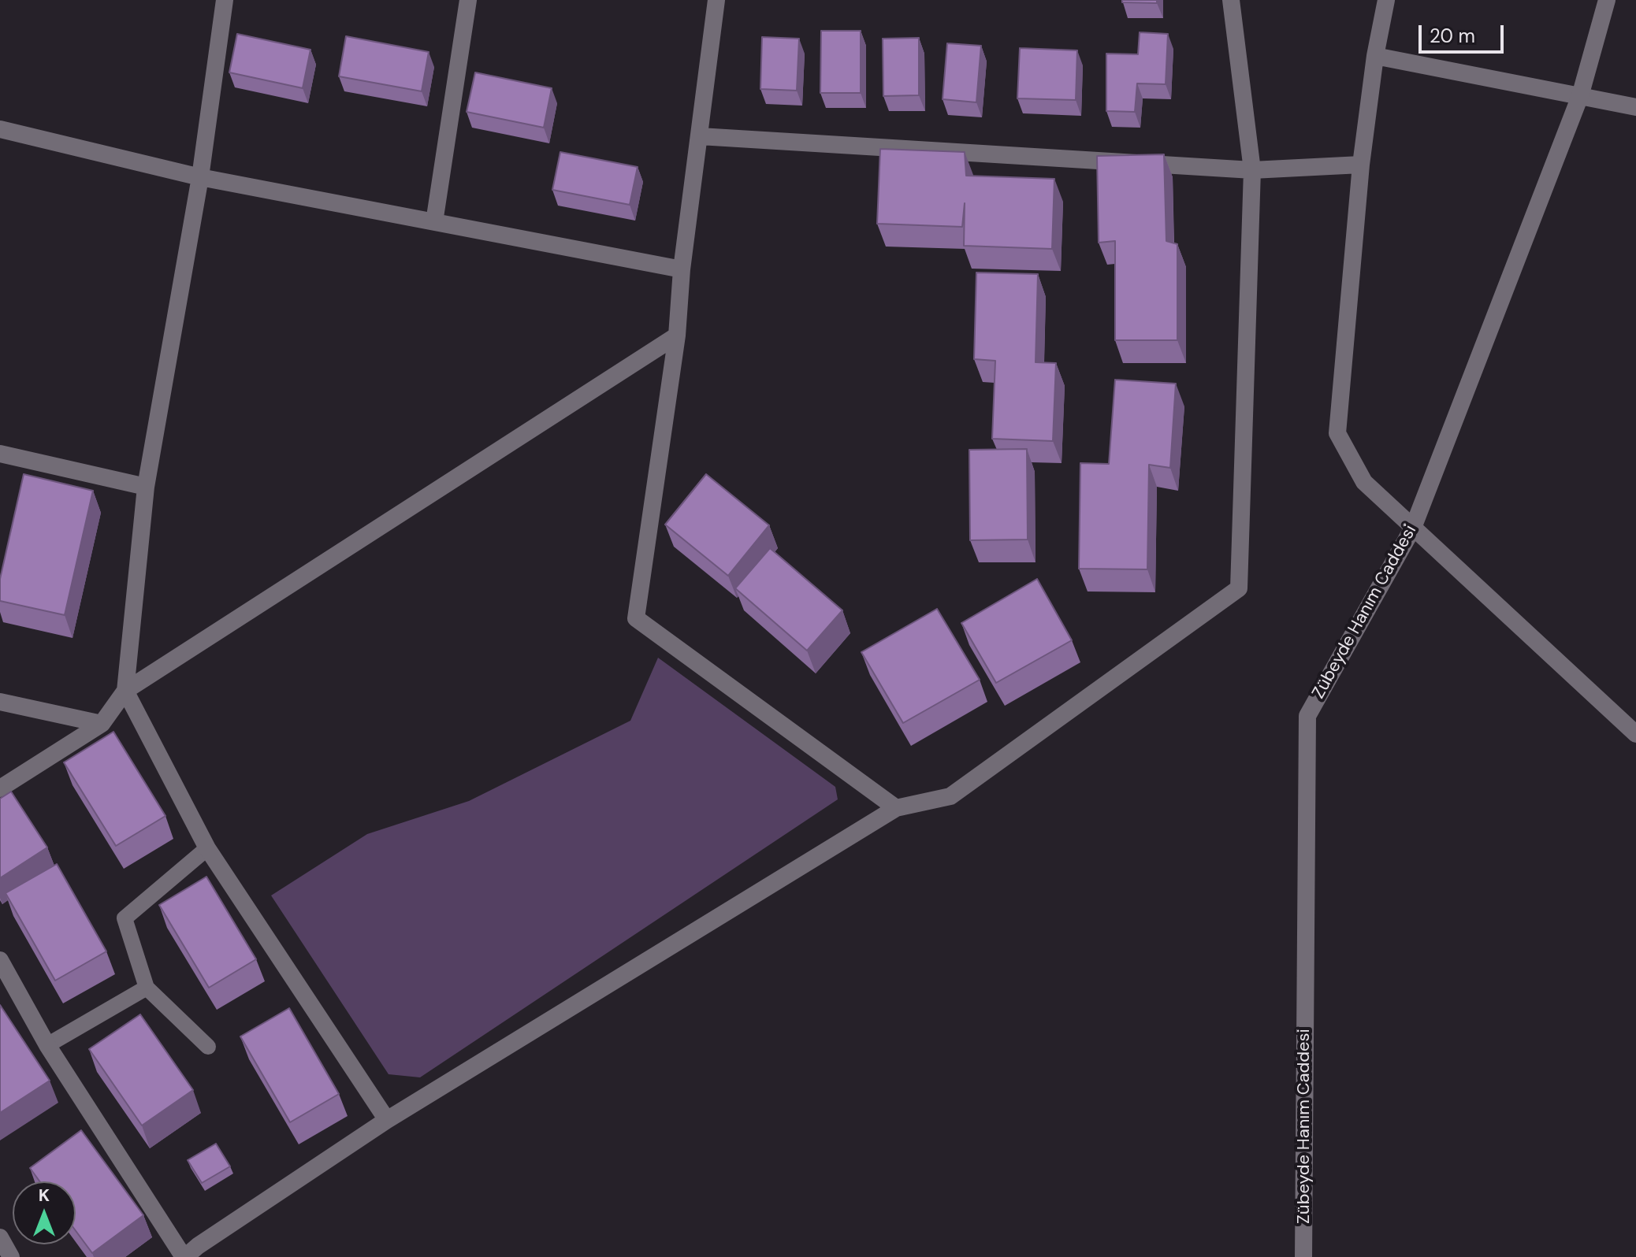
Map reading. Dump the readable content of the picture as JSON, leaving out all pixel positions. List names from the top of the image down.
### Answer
{
  "streets": {
    "street": ["Zübeyde Hanım Caddesi"]
  },
  "scale_bar": "20 m",
  "north": "top"
}
